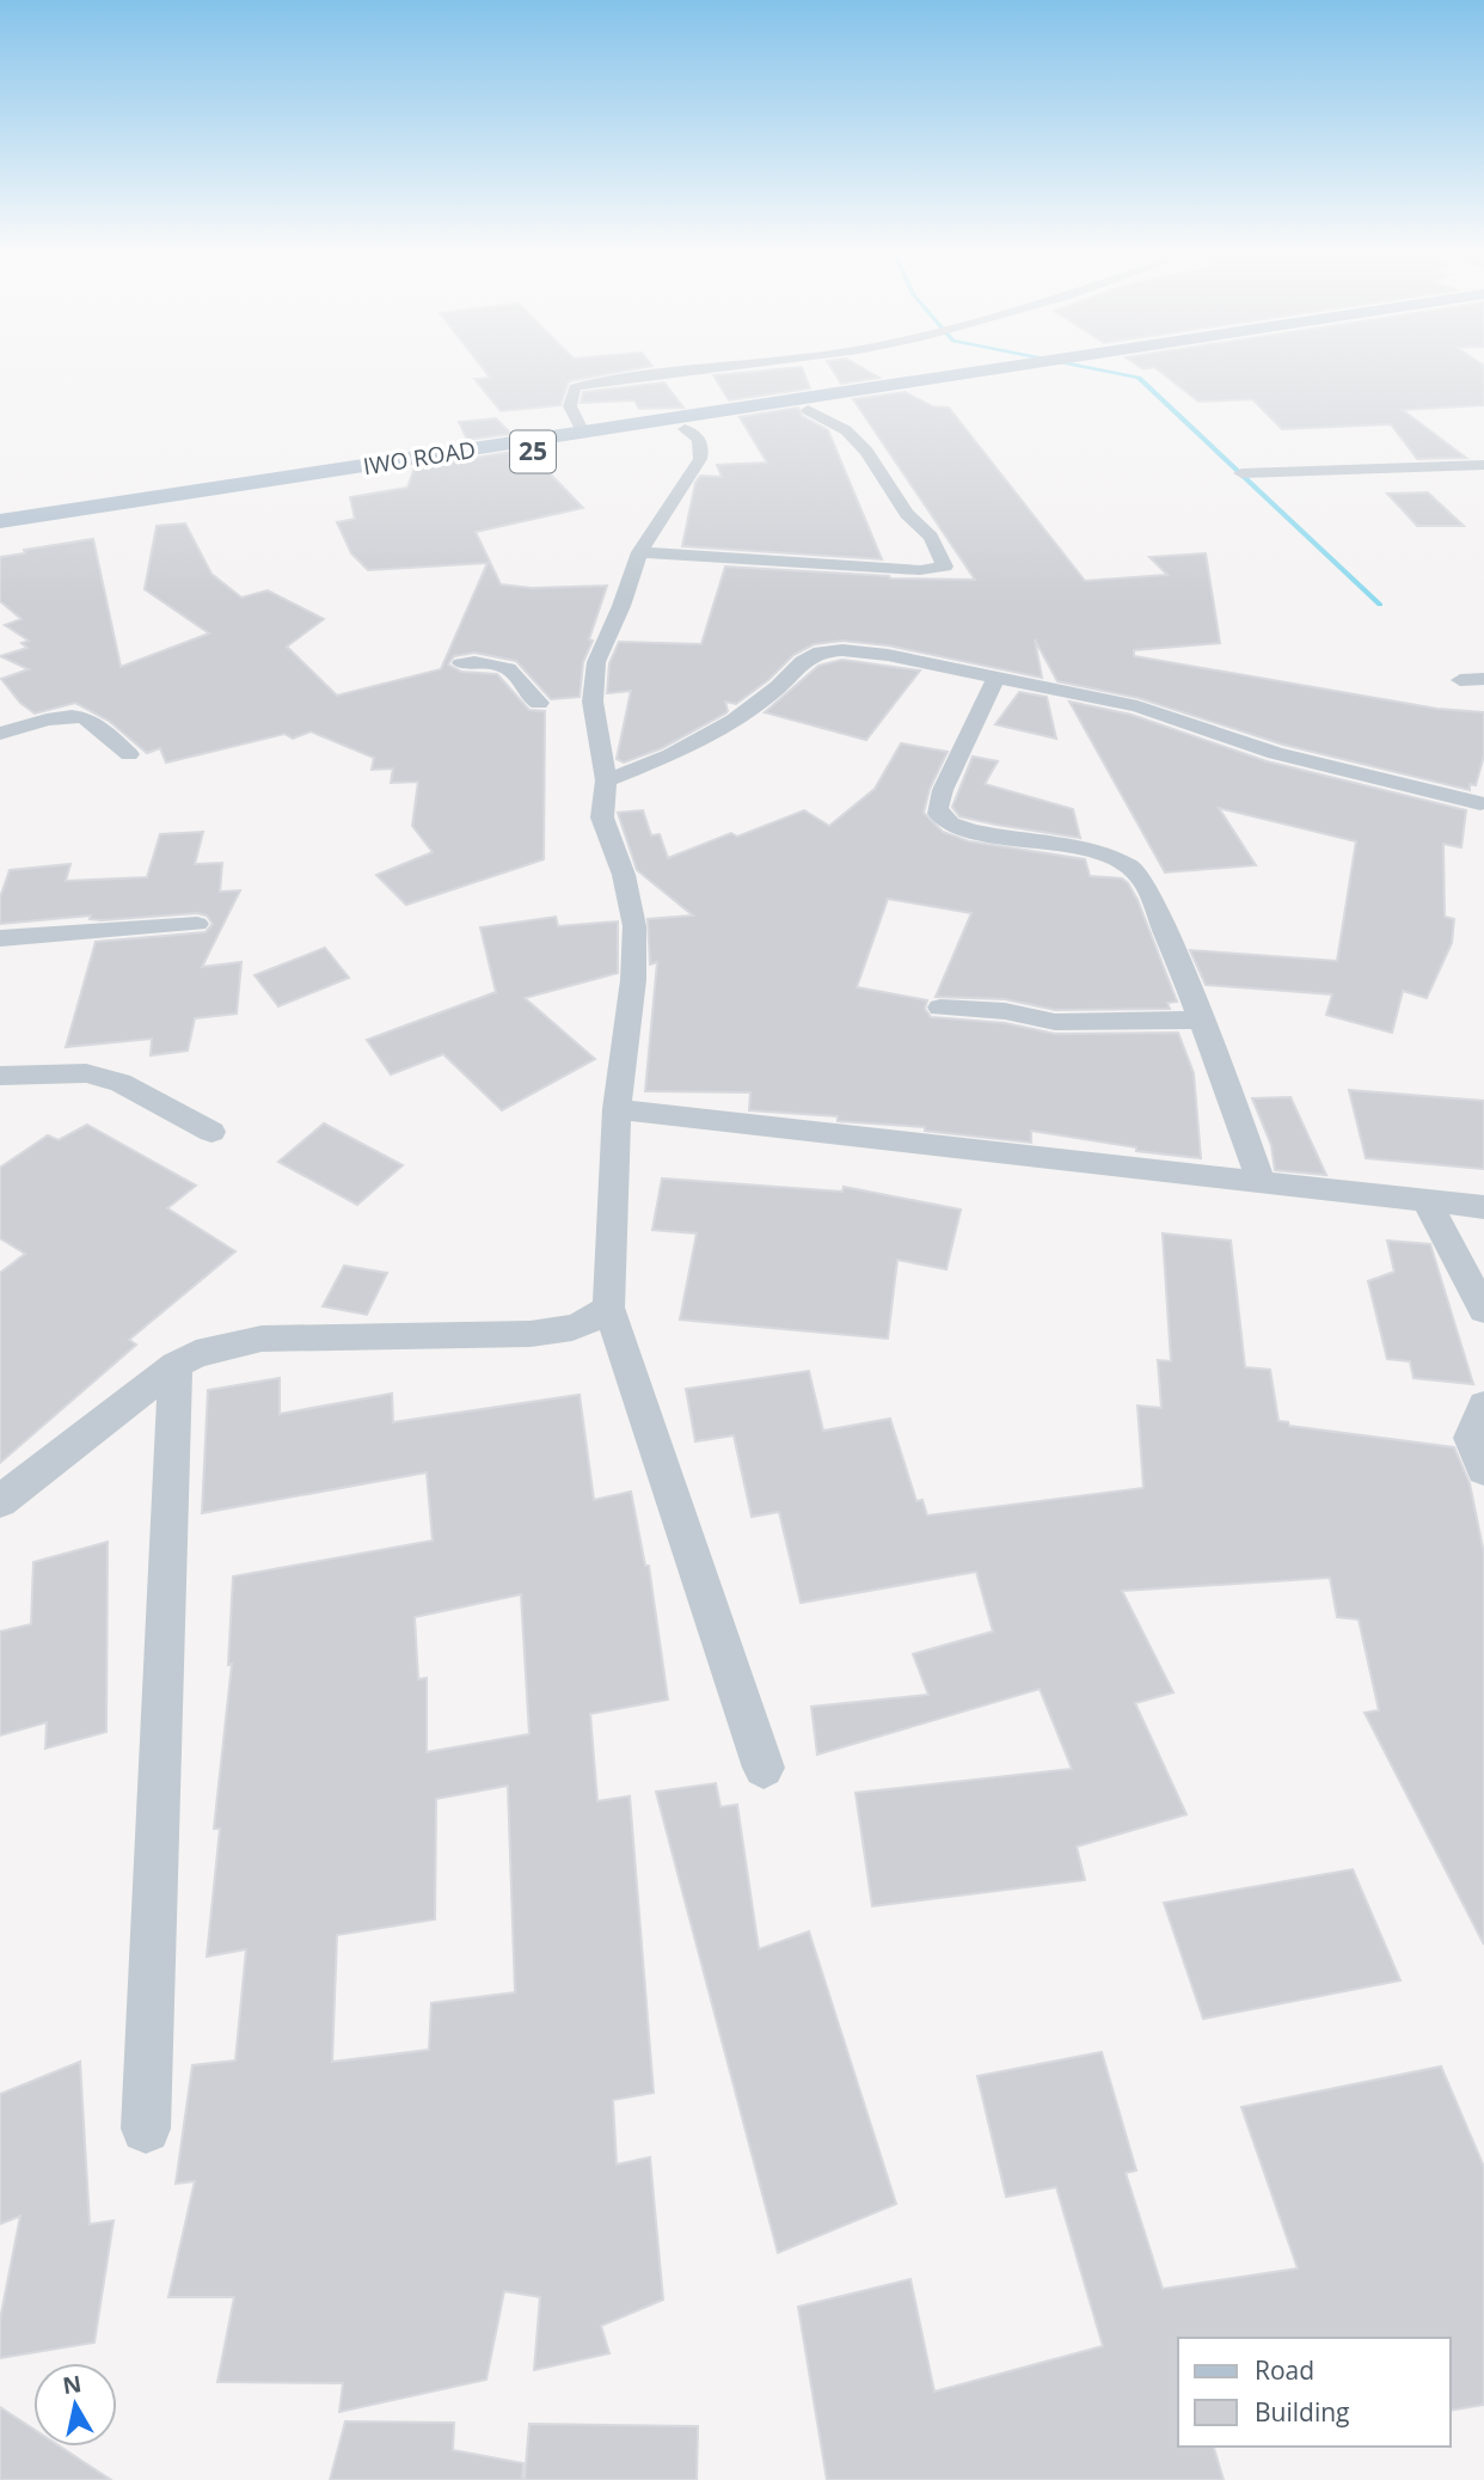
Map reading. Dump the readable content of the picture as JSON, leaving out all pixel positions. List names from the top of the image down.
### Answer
{
  "streets": {
    "main road": ["25", "IWO ROAD"]
  },
  "legend": ["Road", "Building"],
  "north": "top"
}
